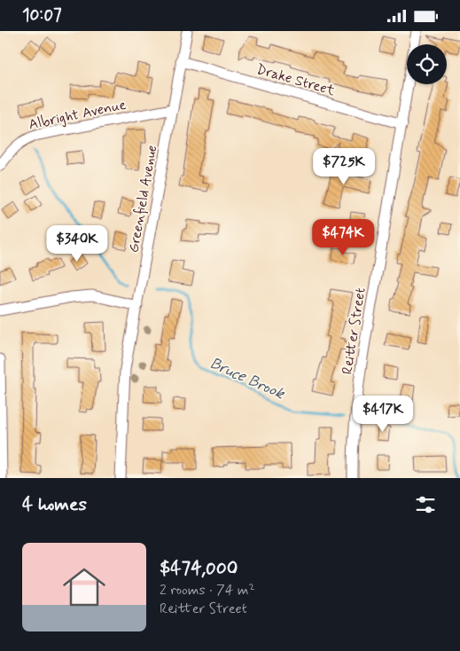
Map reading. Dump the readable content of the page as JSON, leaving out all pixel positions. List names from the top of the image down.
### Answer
{
  "streets": {
    "street": [
      "Drake Street",
      "Albright Avenue",
      "Greenfield Avenue",
      "Reitter Street"
    ]
  },
  "crossings": [
    ["Drake Street", "Greenfield Avenue"],
    ["Drake Street", "Reitter Street"],
    ["Albright Avenue", "Greenfield Avenue"]
  ],
  "water": ["Bruce Brook"],
  "page": {
    "status": "10:07",
    "price": [
      "$725K",
      "$474K",
      "$340K",
      "$417K"
    ],
    "heading": "4 homes",
    "list": [
      {
        "name": "$474,000",
        "note": "2 rooms · 74 m² · Reitter Street"
      }
    ]
  }
}
